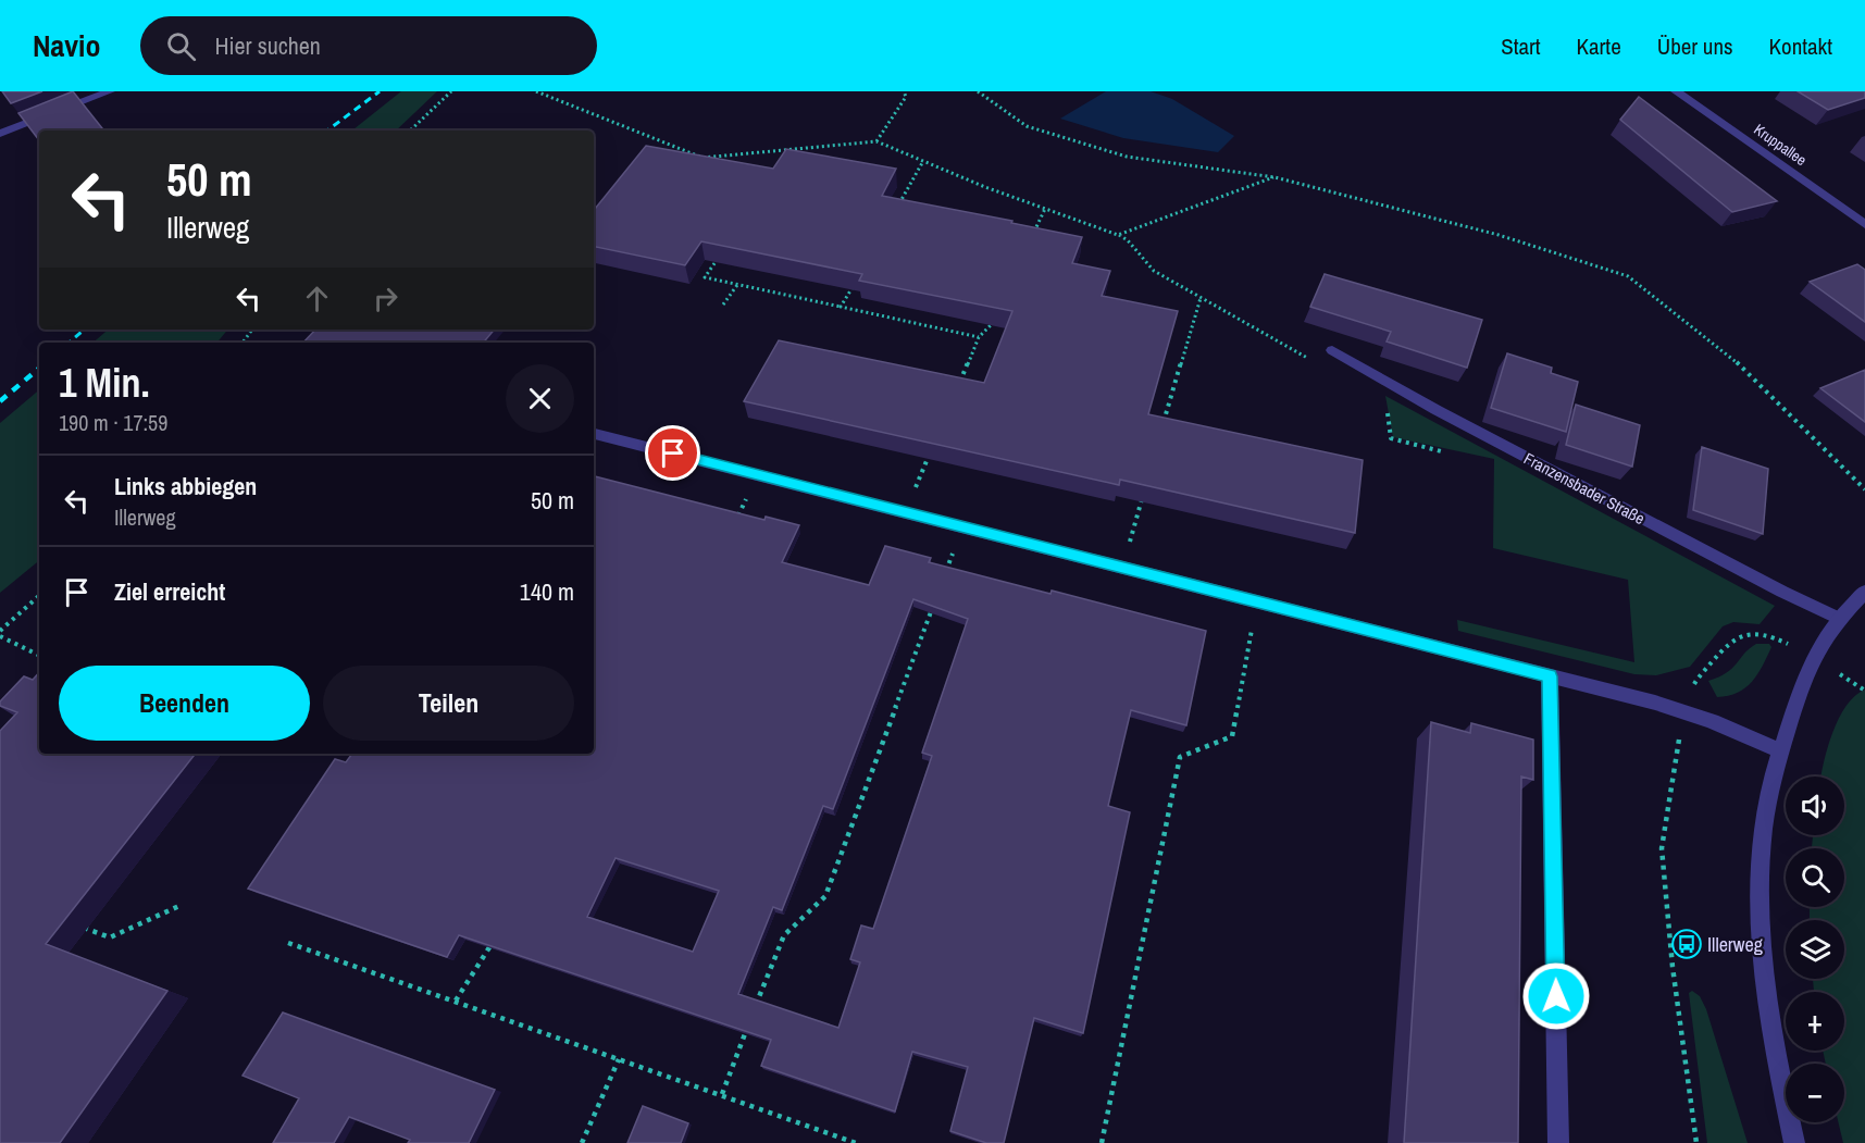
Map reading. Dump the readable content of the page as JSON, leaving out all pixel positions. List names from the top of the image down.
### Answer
{
  "streets": {
    "street": ["Kruppallee", "Franzensbader Straße"]
  },
  "places": {
    "bus stop": ["Illerweg"]
  },
  "page": {
    "header": "Navio",
    "search": "Hier suchen",
    "nav": [
      "Start",
      "Karte",
      "Über uns",
      "Kontakt"
    ],
    "turn": ["50 m", "Illerweg"],
    "heading": ["1 Min.", "190 m · 17:59"],
    "list": [
      {
        "name": "Links abbiegen",
        "note": "Illerweg",
        "value": "50 m"
      },
      {
        "name": "Ziel erreicht",
        "value": "140 m"
      }
    ],
    "buttons": ["Beenden", "Teilen"],
    "map_buttons": ["+", "−"]
  }
}
